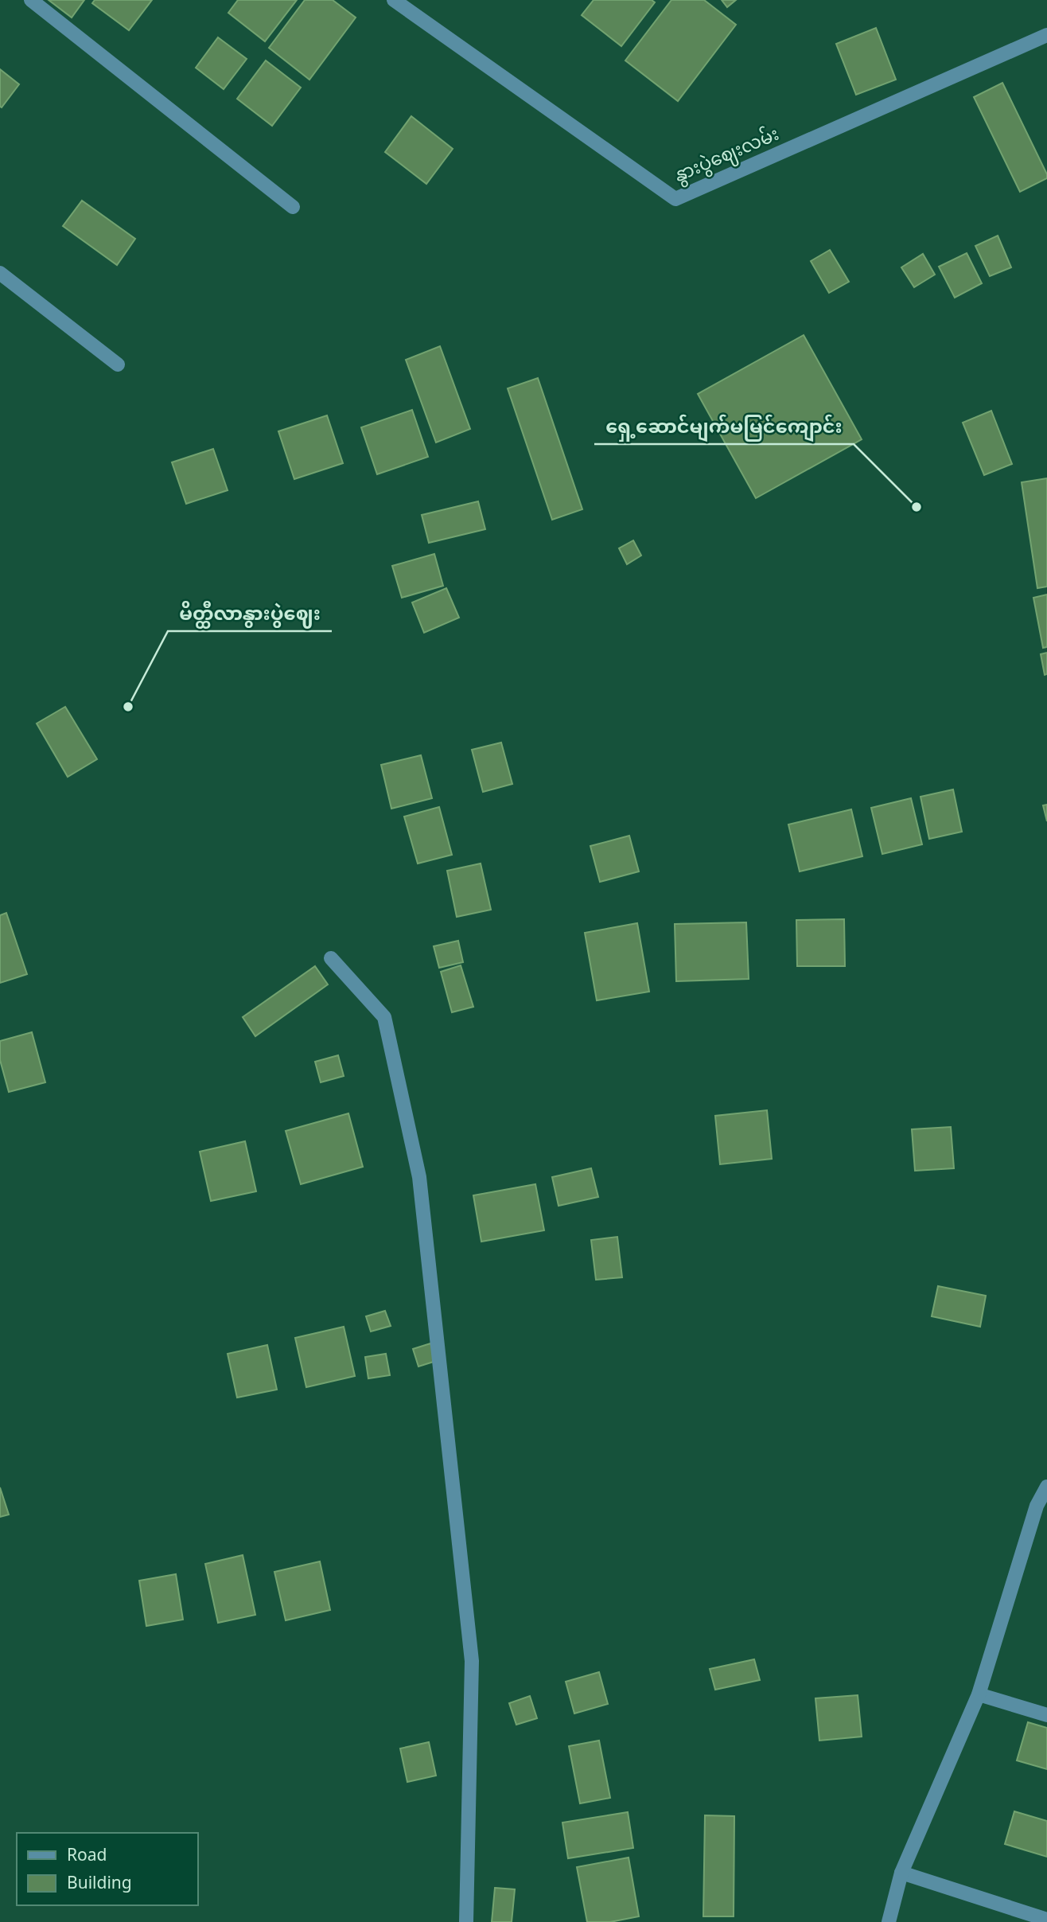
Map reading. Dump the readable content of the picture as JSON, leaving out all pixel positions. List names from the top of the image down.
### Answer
{
  "streets": {
    "street": ["နွားပွဲဈေးလမ်း"]
  },
  "places": ["ရှေ့ဆောင်မျက်မမြင်ကျောင်း", "မိတ္ထီလာနွားပွဲဈေး"],
  "legend": ["Road", "Building"]
}
